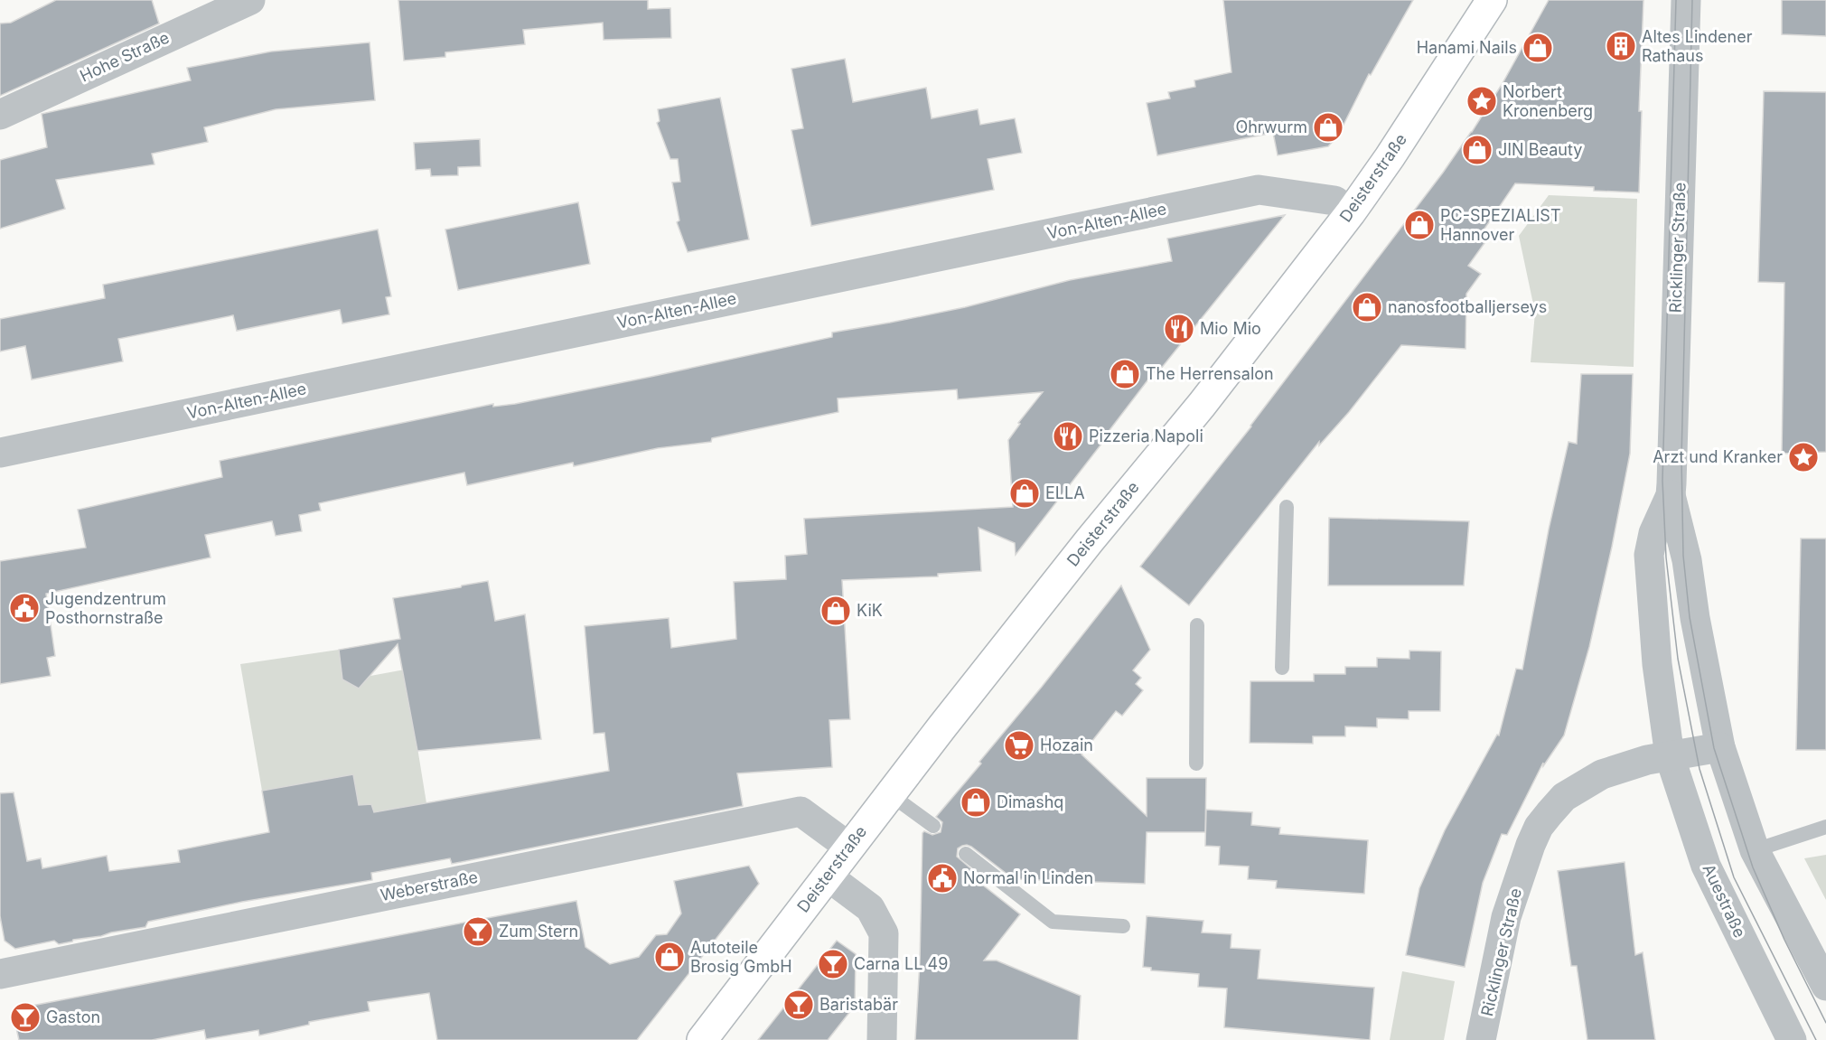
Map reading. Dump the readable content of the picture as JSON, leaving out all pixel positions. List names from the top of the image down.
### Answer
{
  "streets": {
    "street": [
      "Hohe Straße",
      "Deisterstraße",
      "Von-Alten-Allee",
      "Ricklinger Straße",
      "Weberstraße",
      "Auestraße"
    ]
  },
  "crossings": [
    ["Deisterstraße", "Von-Alten-Allee"],
    ["Deisterstraße", "Weberstraße"],
    ["Ricklinger Straße", "Auestraße"]
  ],
  "places": {
    "building": ["Altes Lindener Rathaus"],
    "shop": [
      "Hanami Nails",
      "Ohrwurm",
      "JIN Beauty",
      "PC-SPEZIALIST Hannover",
      "nanosfootballjerseys",
      "The Herrensalon",
      "ELLA",
      "KiK",
      "Dimashq",
      "Autoteile Brosig GmbH"
    ],
    "place": ["Norbert Kronenberg", "Arzt und Kranker"],
    "restaurant": ["Mio Mio", "Pizzeria Napoli"],
    "public building": ["Jugendzentrum Posthornstraße", "Normal in Linden"],
    "supermarket": ["Hozain"],
    "bar": [
      "Zum Stern",
      "Carna LL 49",
      "Baristabär",
      "Gaston"
    ]
  }
}
